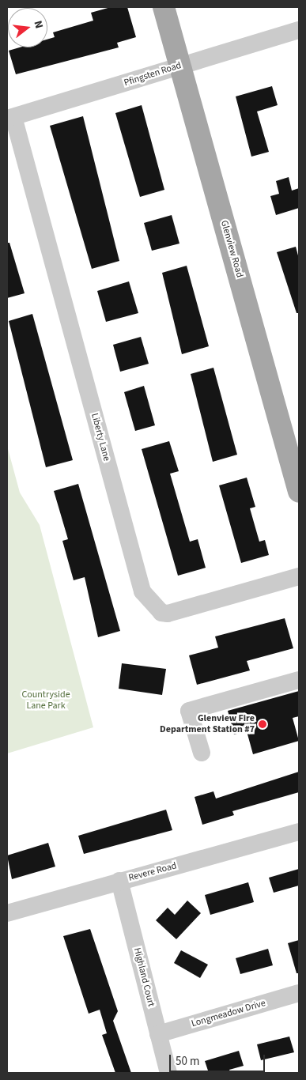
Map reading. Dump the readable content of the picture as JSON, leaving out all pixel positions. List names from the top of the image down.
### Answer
{
  "streets": {
    "main road": ["Glenview Road"],
    "street": [
      "Pfingsten Road",
      "Liberty Lane",
      "Revere Road",
      "Highland Court",
      "Longmeadow Drive"
    ]
  },
  "crossings": [
    ["Pfingsten Road", "Glenview Road"],
    ["Pfingsten Road", "Liberty Lane"],
    ["Revere Road", "Highland Court"],
    ["Highland Court", "Longmeadow Drive"]
  ],
  "parks": ["Countryside Lane Park"],
  "places": ["Glenview Fire Department Station #7"],
  "scale_bar": "50 m",
  "north": "right"
}
